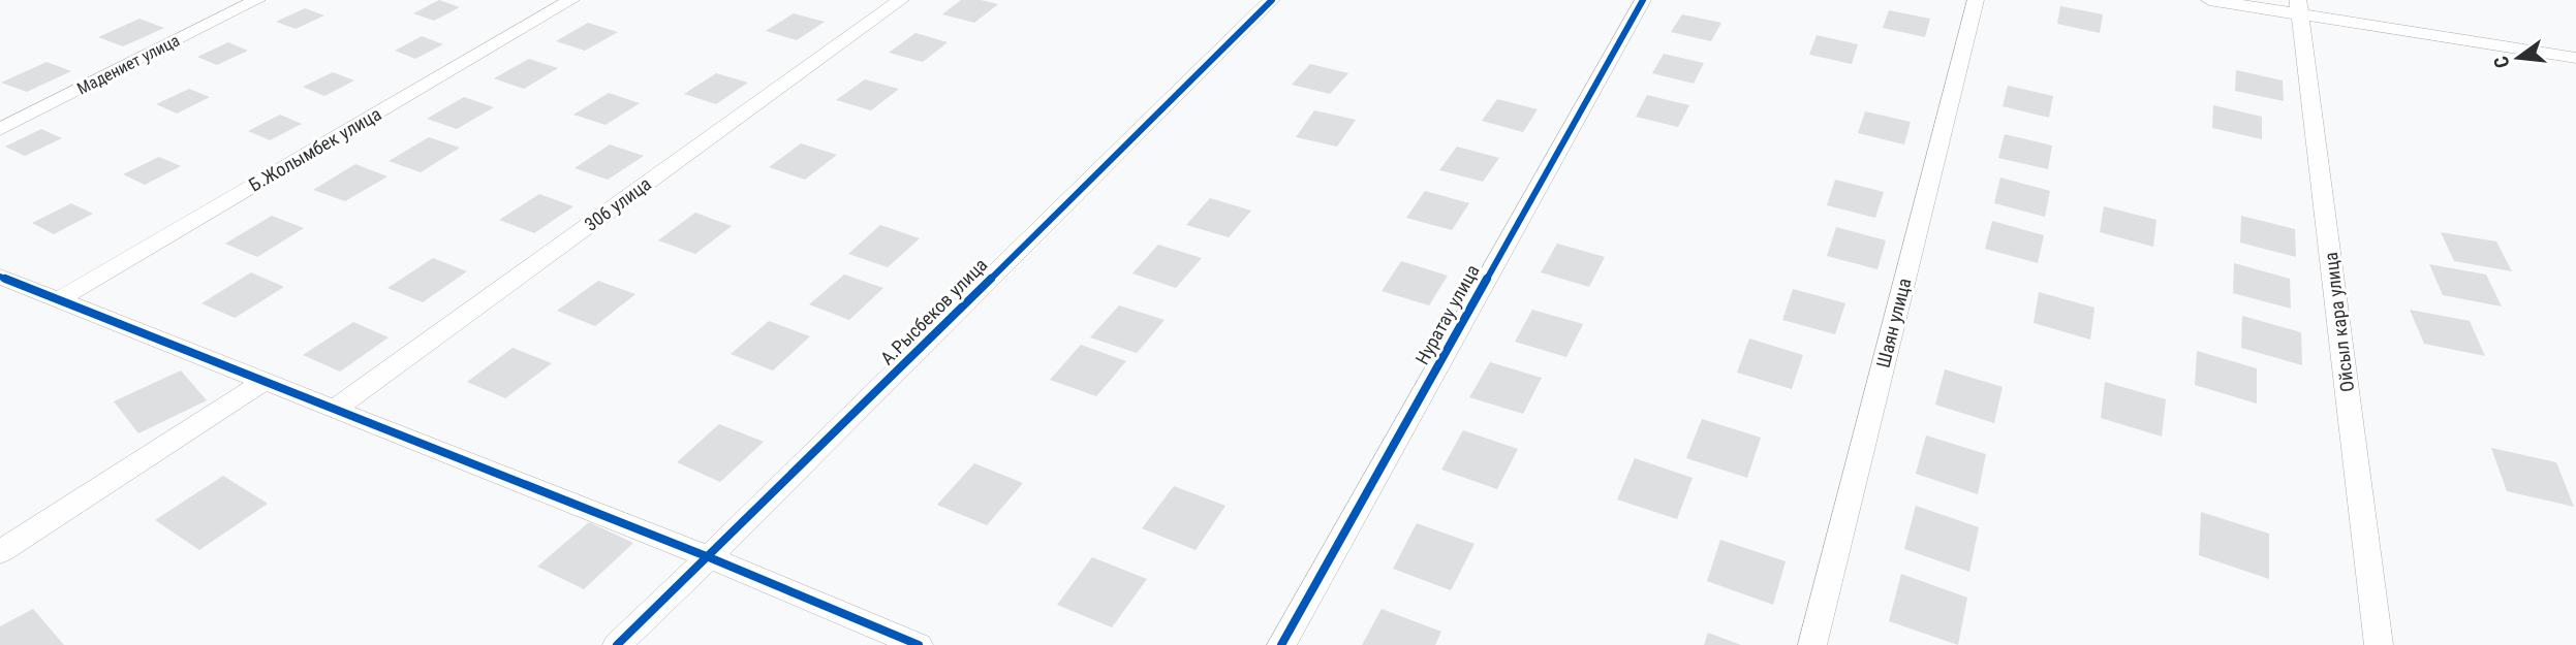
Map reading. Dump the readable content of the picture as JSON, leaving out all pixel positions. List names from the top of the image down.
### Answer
{
  "streets": {
    "street": [
      "Мадениет улица",
      "Б.Жолымбек улица",
      "306 улица",
      "А.Рысбеков улица",
      "Нуратау улица",
      "Ойсыл кара улица",
      "Шаян улица"
    ]
  },
  "north": "left"
}
